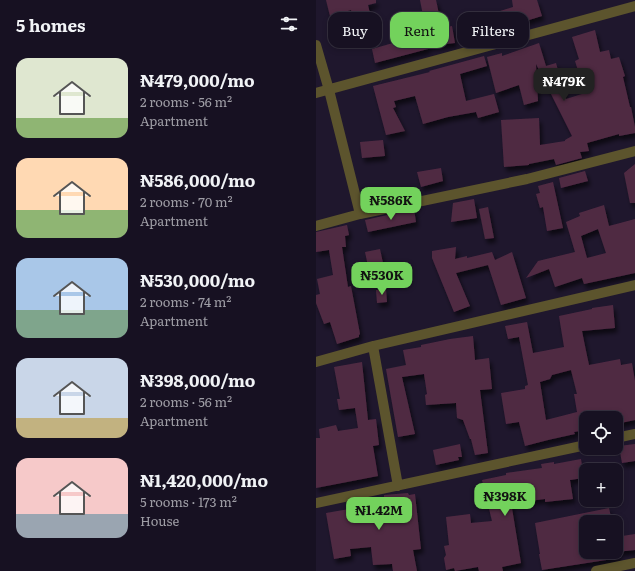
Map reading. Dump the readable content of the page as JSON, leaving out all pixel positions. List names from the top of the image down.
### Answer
{
  "page": {
    "heading": "5 homes",
    "chip": ["Buy", "Rent", "Filters"],
    "list": [
      {
        "name": "₦479,000/mo",
        "note": "2 rooms · 56 m² · Apartment"
      },
      {
        "name": "₦586,000/mo",
        "note": "2 rooms · 70 m² · Apartment"
      },
      {
        "name": "₦530,000/mo",
        "note": "2 rooms · 74 m² · Apartment"
      },
      {
        "name": "₦398,000/mo",
        "note": "2 rooms · 56 m² · Apartment"
      },
      {
        "name": "₦1,420,000/mo",
        "note": "5 rooms · 173 m² · House"
      }
    ],
    "price": [
      "₦479K",
      "₦586K",
      "₦530K",
      "₦398K",
      "₦1.42M"
    ],
    "map_buttons": ["+", "−"]
  }
}
